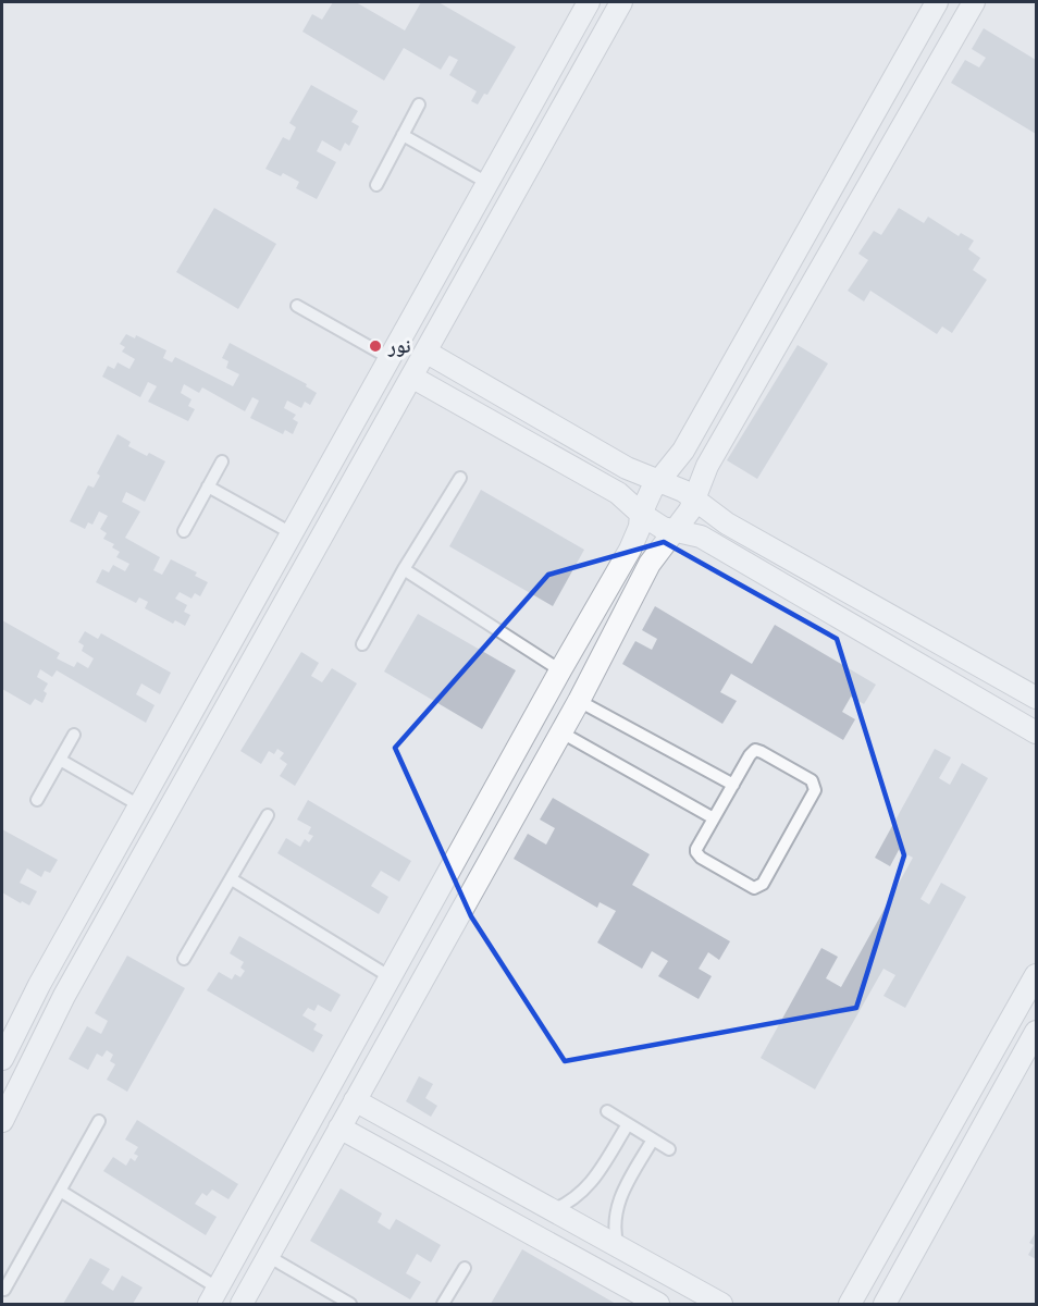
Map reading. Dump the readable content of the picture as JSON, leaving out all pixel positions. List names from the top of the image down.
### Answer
{
  "places": ["نور"]
}
